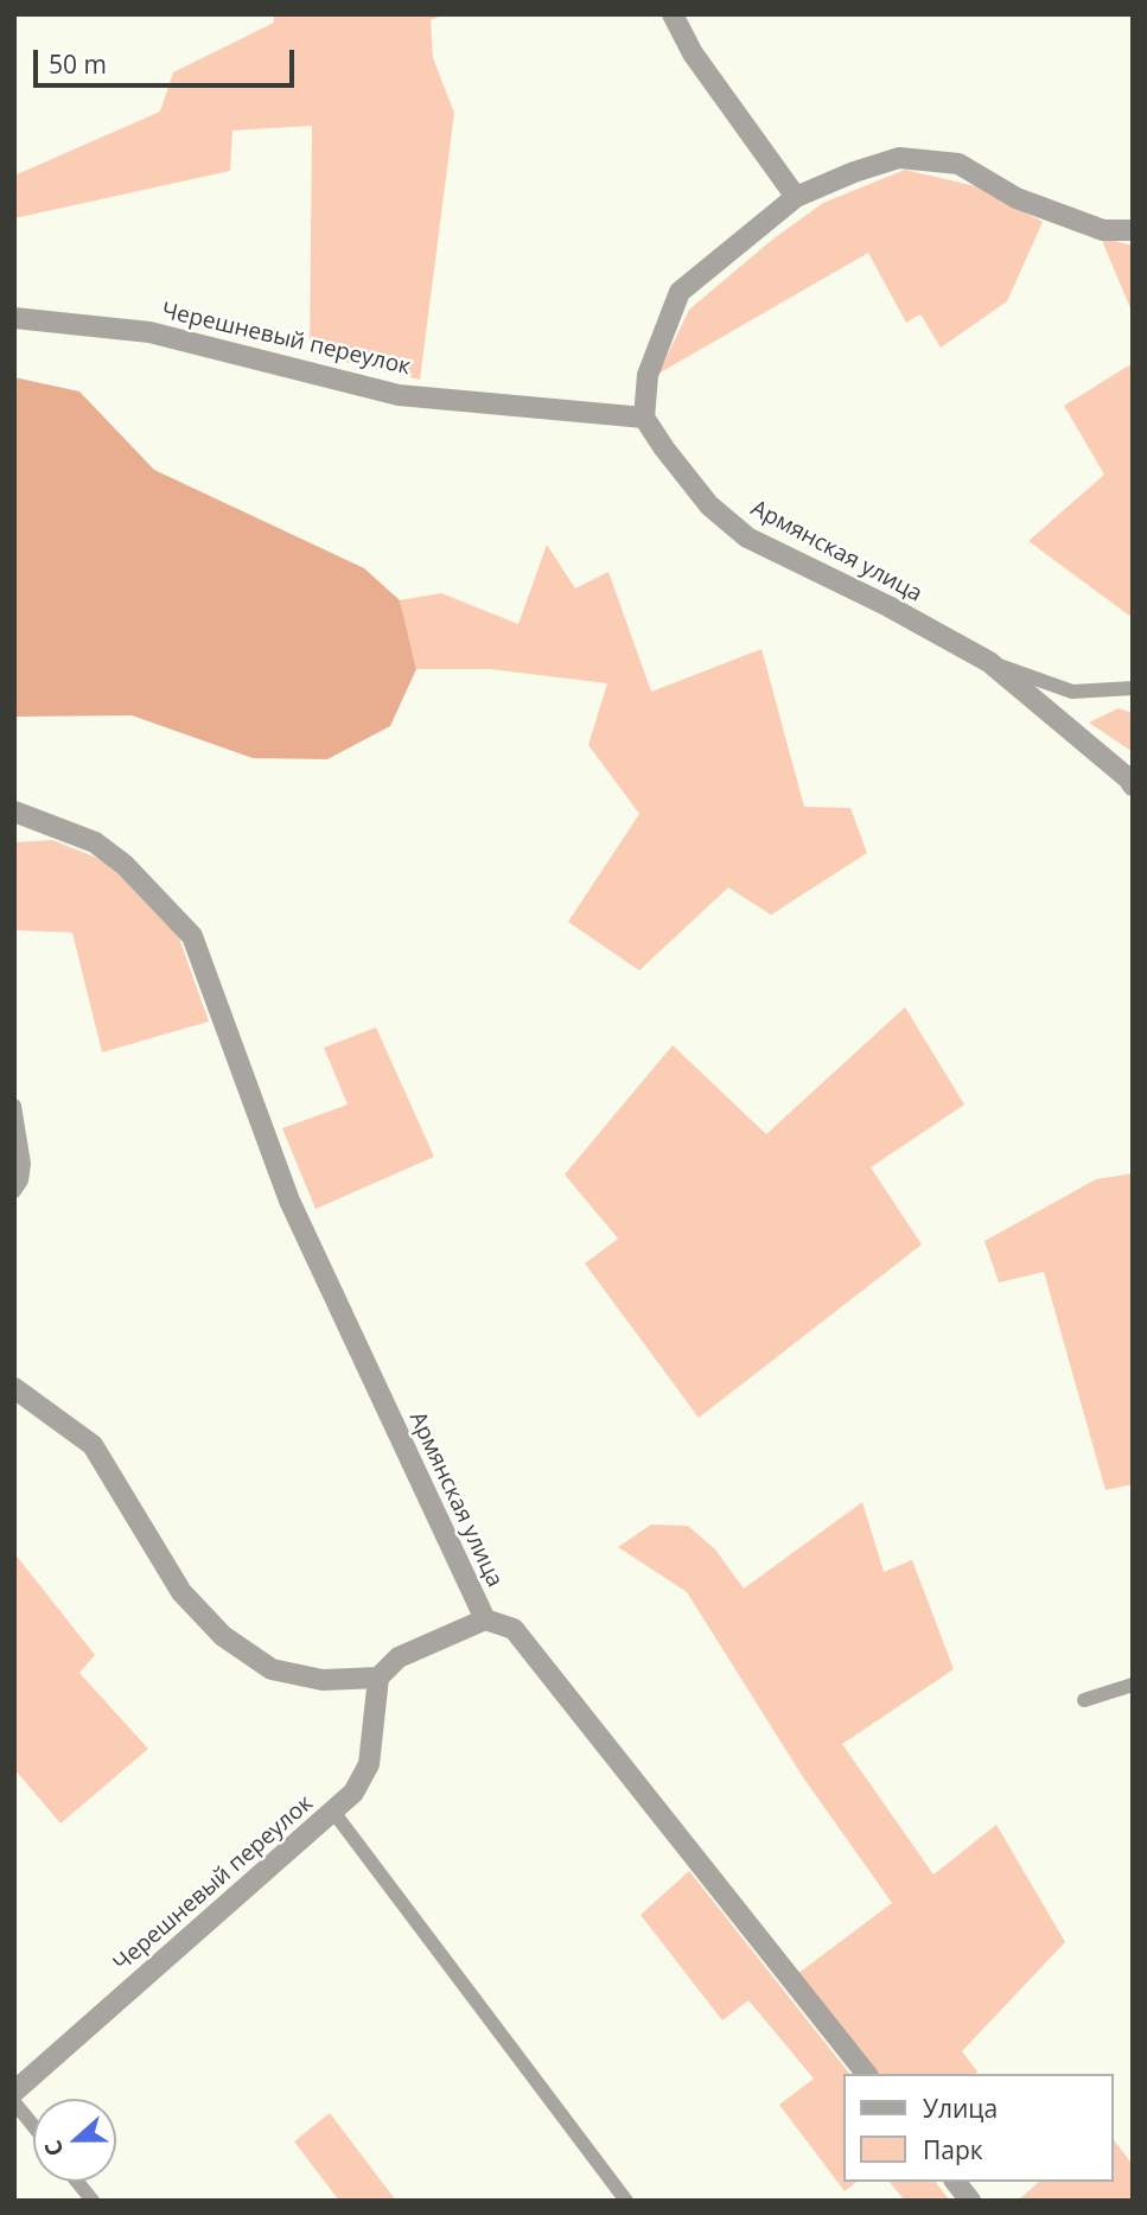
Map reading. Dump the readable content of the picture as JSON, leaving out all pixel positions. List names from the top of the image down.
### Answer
{
  "streets": {
    "street": ["Черешневый переулок", "Армянская улица"]
  },
  "crossings": [
    ["Черешневый переулок", "Армянская улица"]
  ],
  "legend": ["Улица", "Парк"],
  "scale_bar": "50 m",
  "north": "left"
}
